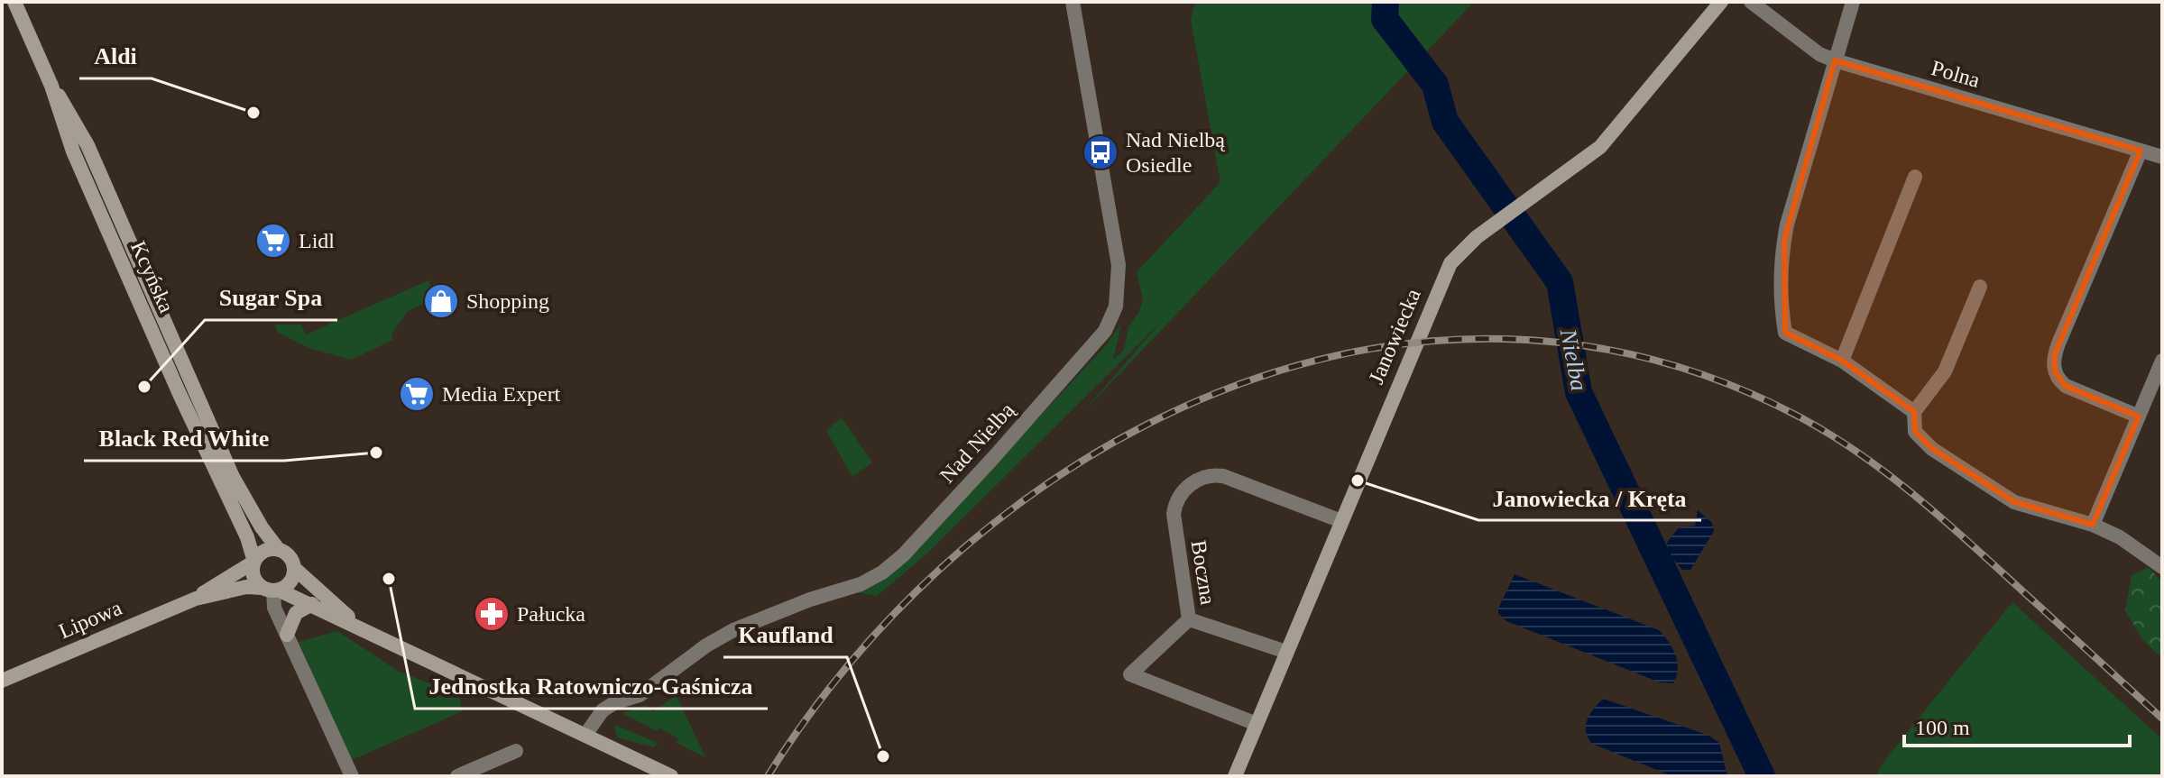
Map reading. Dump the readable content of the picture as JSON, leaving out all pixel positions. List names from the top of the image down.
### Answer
{
  "streets": {
    "street": [
      "Polna",
      "Kcyńska",
      "Janowiecka",
      "Nad Nielbą",
      "Boczna",
      "Lipowa"
    ]
  },
  "crossings": [
    ["Kcyńska", "Lipowa"],
    ["Janowiecka", "Boczna"]
  ],
  "water": ["Nielba"],
  "places": {
    "other": [
      "Aldi",
      "Sugar Spa",
      "Black Red White",
      "Janowiecka / Kręta",
      "Jednostka Ratowniczo-Gaśnicza",
      "Kaufland"
    ],
    "bus stop": ["Nad Nielbą Osiedle"],
    "supermarket": ["Lidl", "Media Expert"],
    "shop": ["Shopping"],
    "pharmacy": ["Pałucka"]
  },
  "scale_bar": "100 m"
}
